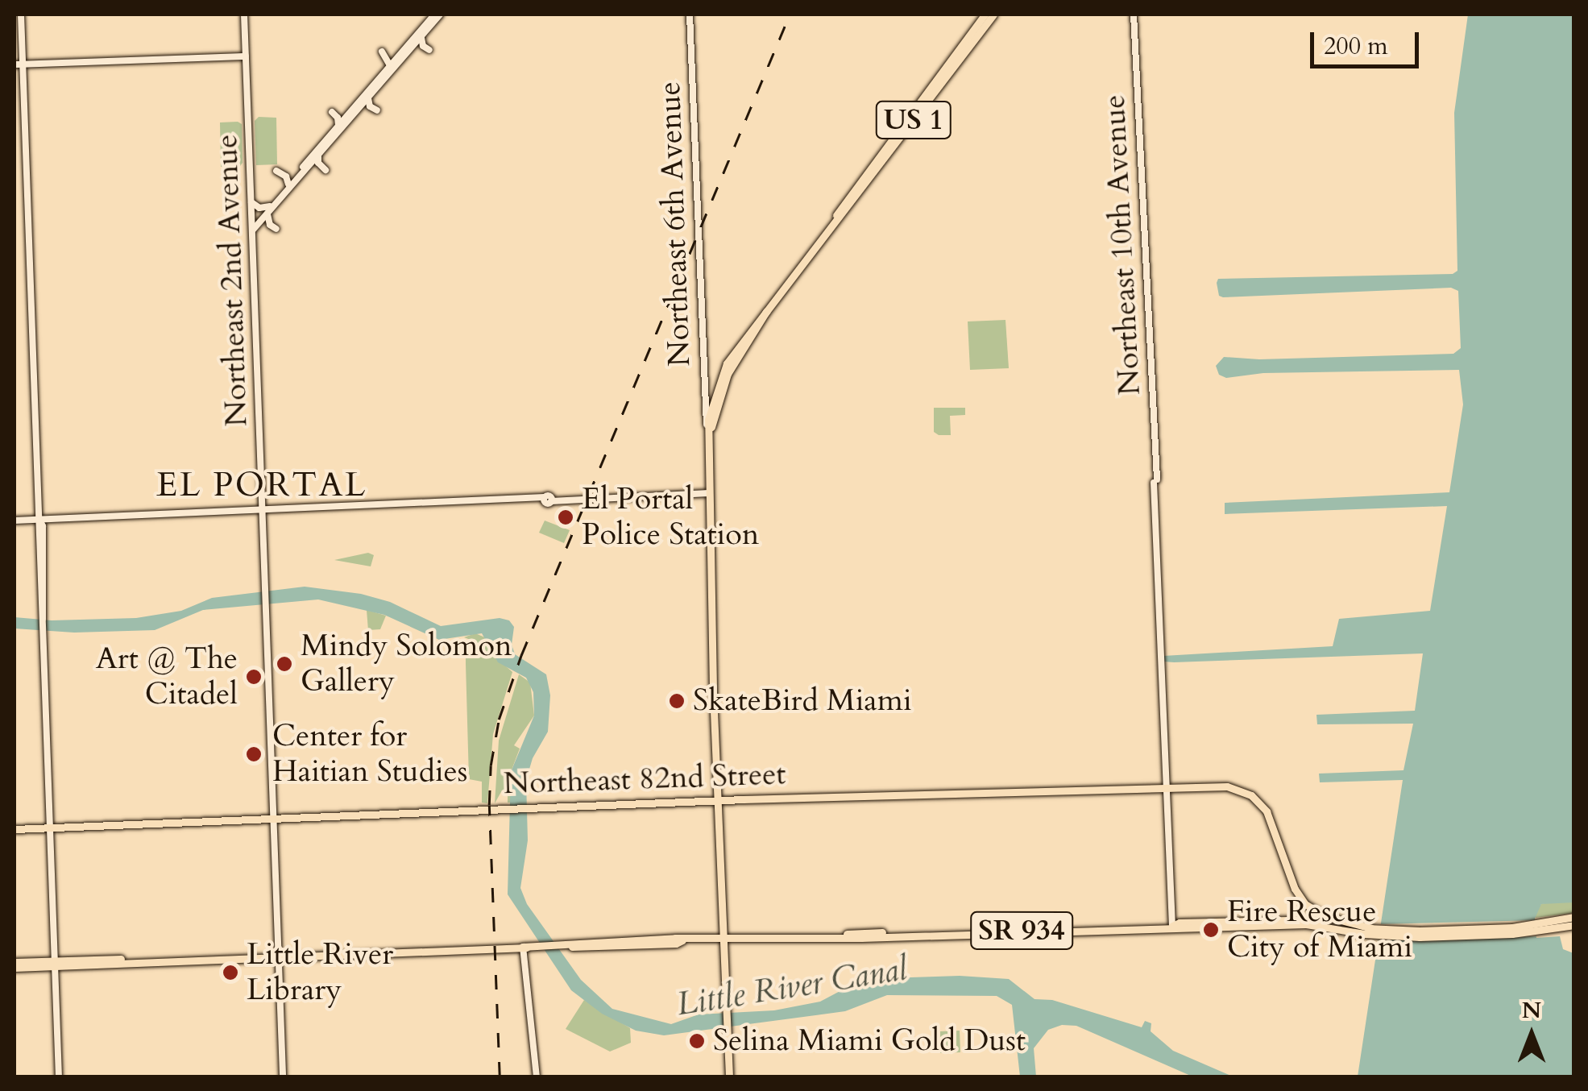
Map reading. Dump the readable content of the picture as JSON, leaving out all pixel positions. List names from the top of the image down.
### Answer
{
  "streets": {
    "main road": [
      "US 1",
      "Northeast 6th Avenue",
      "Northeast 10th Avenue",
      "Northeast 2nd Avenue",
      "Northeast 82nd Street",
      "SR 934"
    ]
  },
  "crossings": [
    ["US 1", "Northeast 6th Avenue"],
    ["US 1", "Northeast 82nd Street"],
    ["US 1", "SR 934"],
    ["Northeast 10th Avenue", "Northeast 82nd Street"],
    ["Northeast 10th Avenue", "SR 934"],
    ["Northeast 2nd Avenue", "Northeast 82nd Street"],
    ["Northeast 2nd Avenue", "SR 934"],
    ["Northeast 82nd Street", "SR 934"]
  ],
  "districts": ["EL PORTAL"],
  "water": ["Little River Canal"],
  "places": [
    "El Portal Police Station",
    "Mindy Solomon Gallery",
    "Art @ The Citadel",
    "SkateBird Miami",
    "Center for Haitian Studies",
    "Fire Rescue City of Miami",
    "Little River Library",
    "Selina Miami Gold Dust"
  ],
  "scale_bar": "200 m",
  "north": "top"
}
